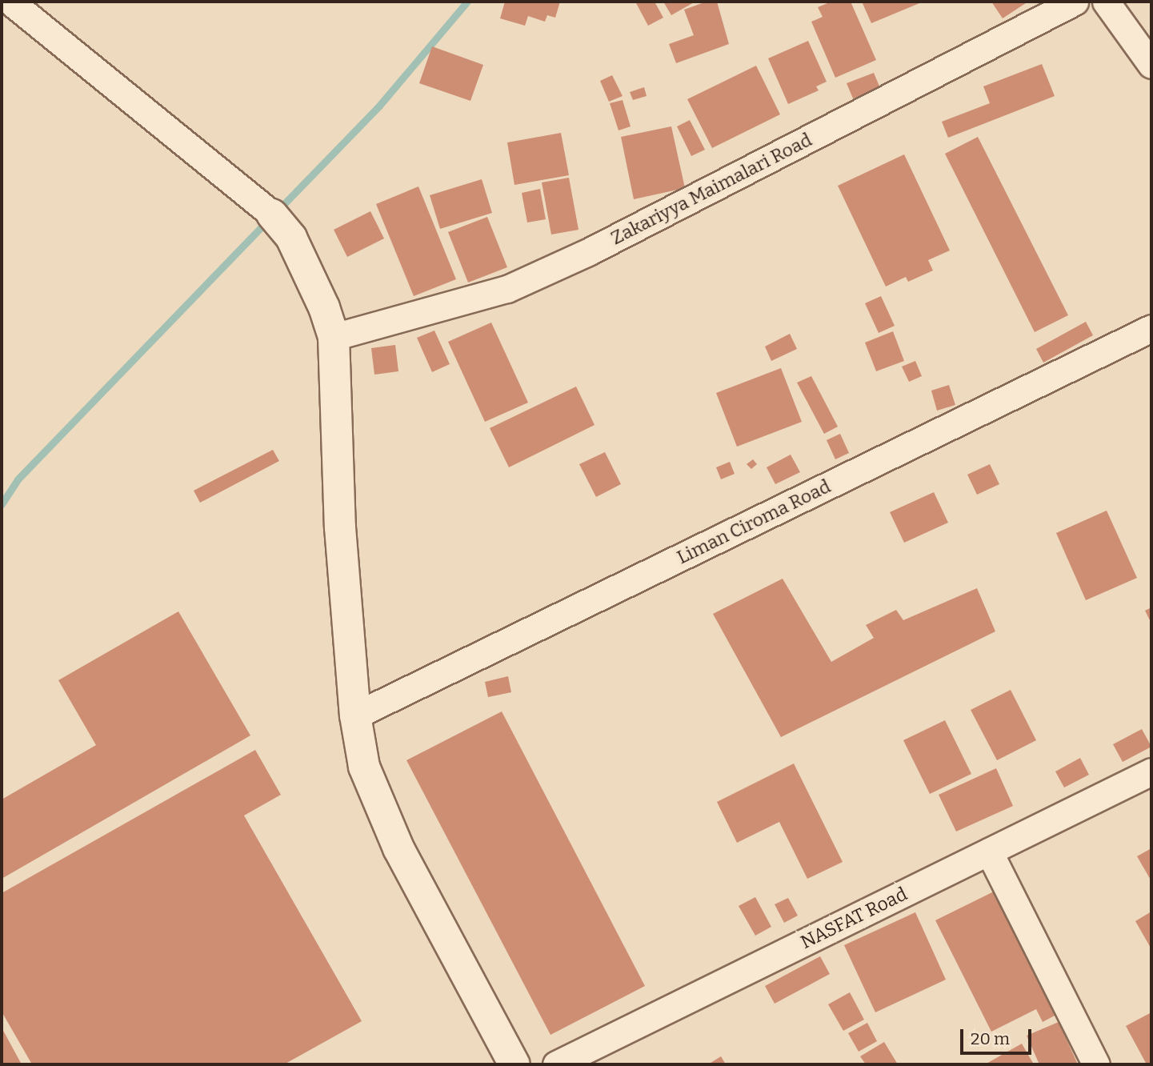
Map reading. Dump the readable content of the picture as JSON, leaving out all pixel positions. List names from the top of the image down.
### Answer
{
  "streets": {
    "street": ["Zakariyya Maimalari Road", "Liman Ciroma Road", "NASFAT Road"]
  },
  "scale_bar": "20 m"
}
